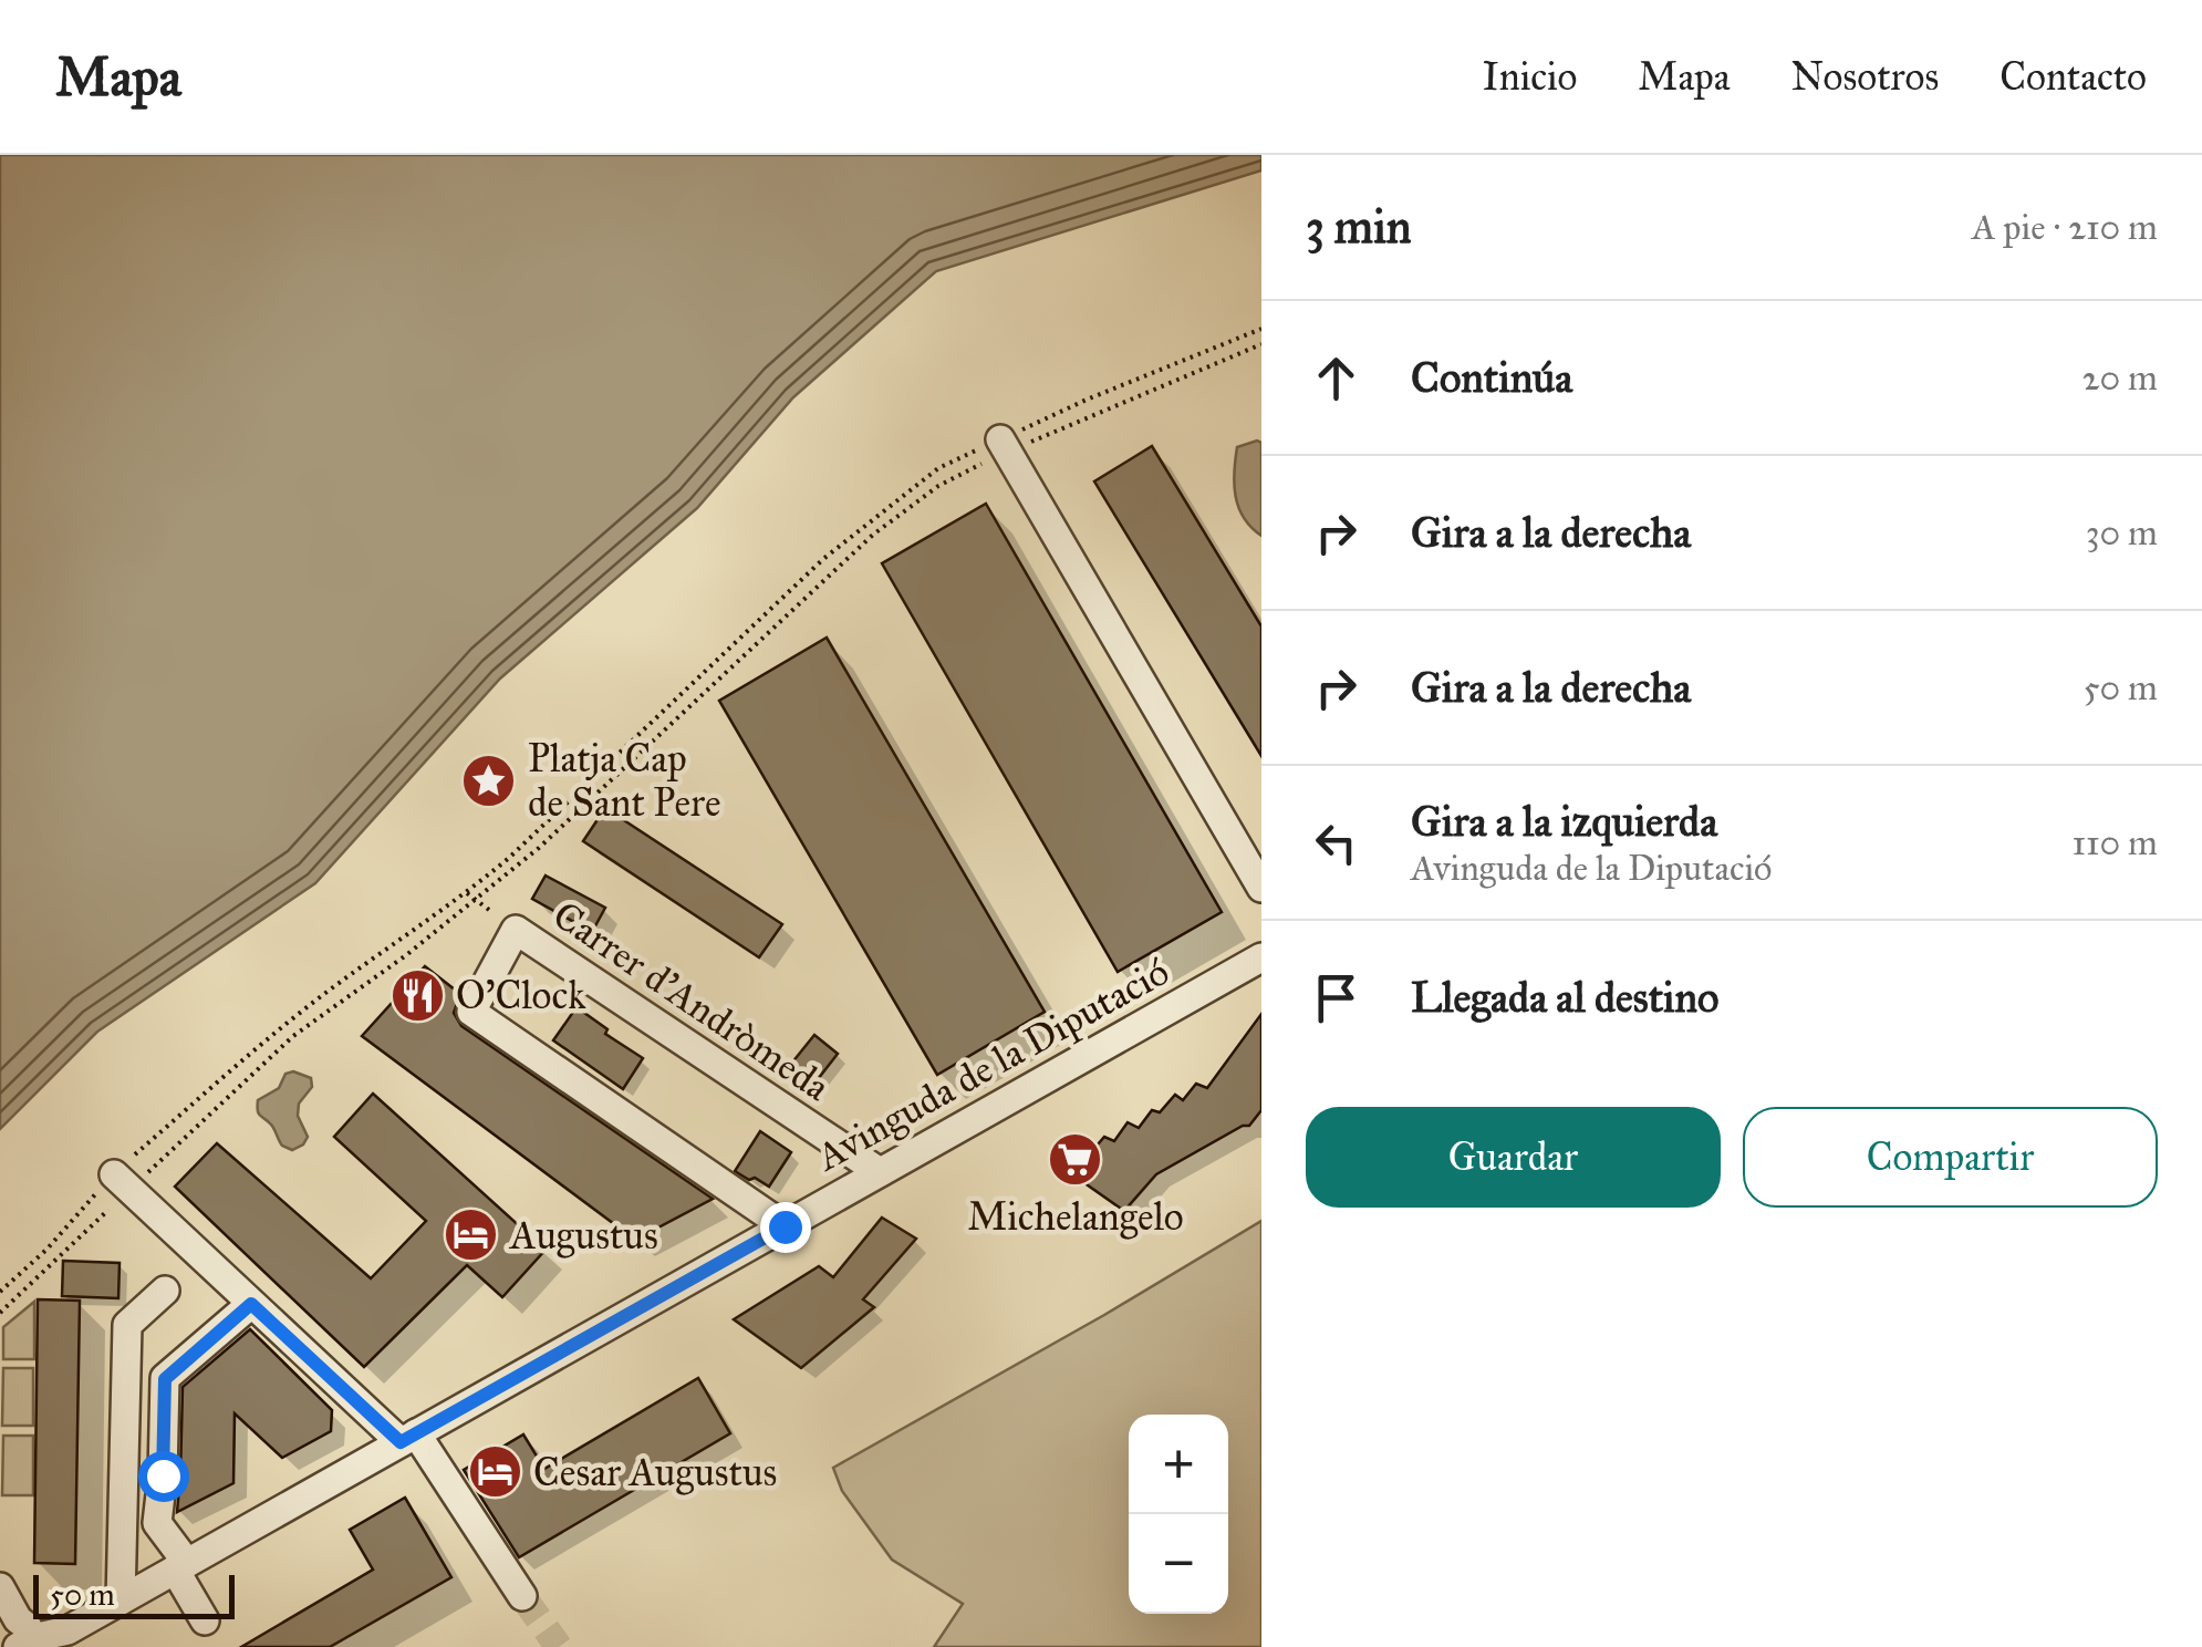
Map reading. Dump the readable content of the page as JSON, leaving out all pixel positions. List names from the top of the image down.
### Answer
{
  "streets": {
    "street": ["Carrer d'Andròmeda", "Avinguda de la Diputació"]
  },
  "crossings": [
    ["Carrer d'Andròmeda", "Avinguda de la Diputació"]
  ],
  "places": {
    "place": ["Platja Cap de Sant Pere"],
    "restaurant": ["O'Clock"],
    "supermarket": ["Michelangelo"],
    "hotel": ["Augustus", "Cesar Augustus"]
  },
  "scale_bar": "50 m",
  "page": {
    "header": "Mapa",
    "nav": [
      "Inicio",
      "Mapa",
      "Nosotros",
      "Contacto"
    ],
    "heading": ["3 min", "A pie · 210 m"],
    "list": [
      ["Continúa", "20 m"],
      ["Gira a la derecha", "30 m"],
      ["Gira a la derecha", "50 m"],
      ["Gira a la izquierda", "Avinguda de la Diputació", "110 m"],
      "Llegada al destino"
    ],
    "buttons": ["Guardar", "Compartir"],
    "map_buttons": ["+", "−"],
    "scale": "50 m"
  }
}
